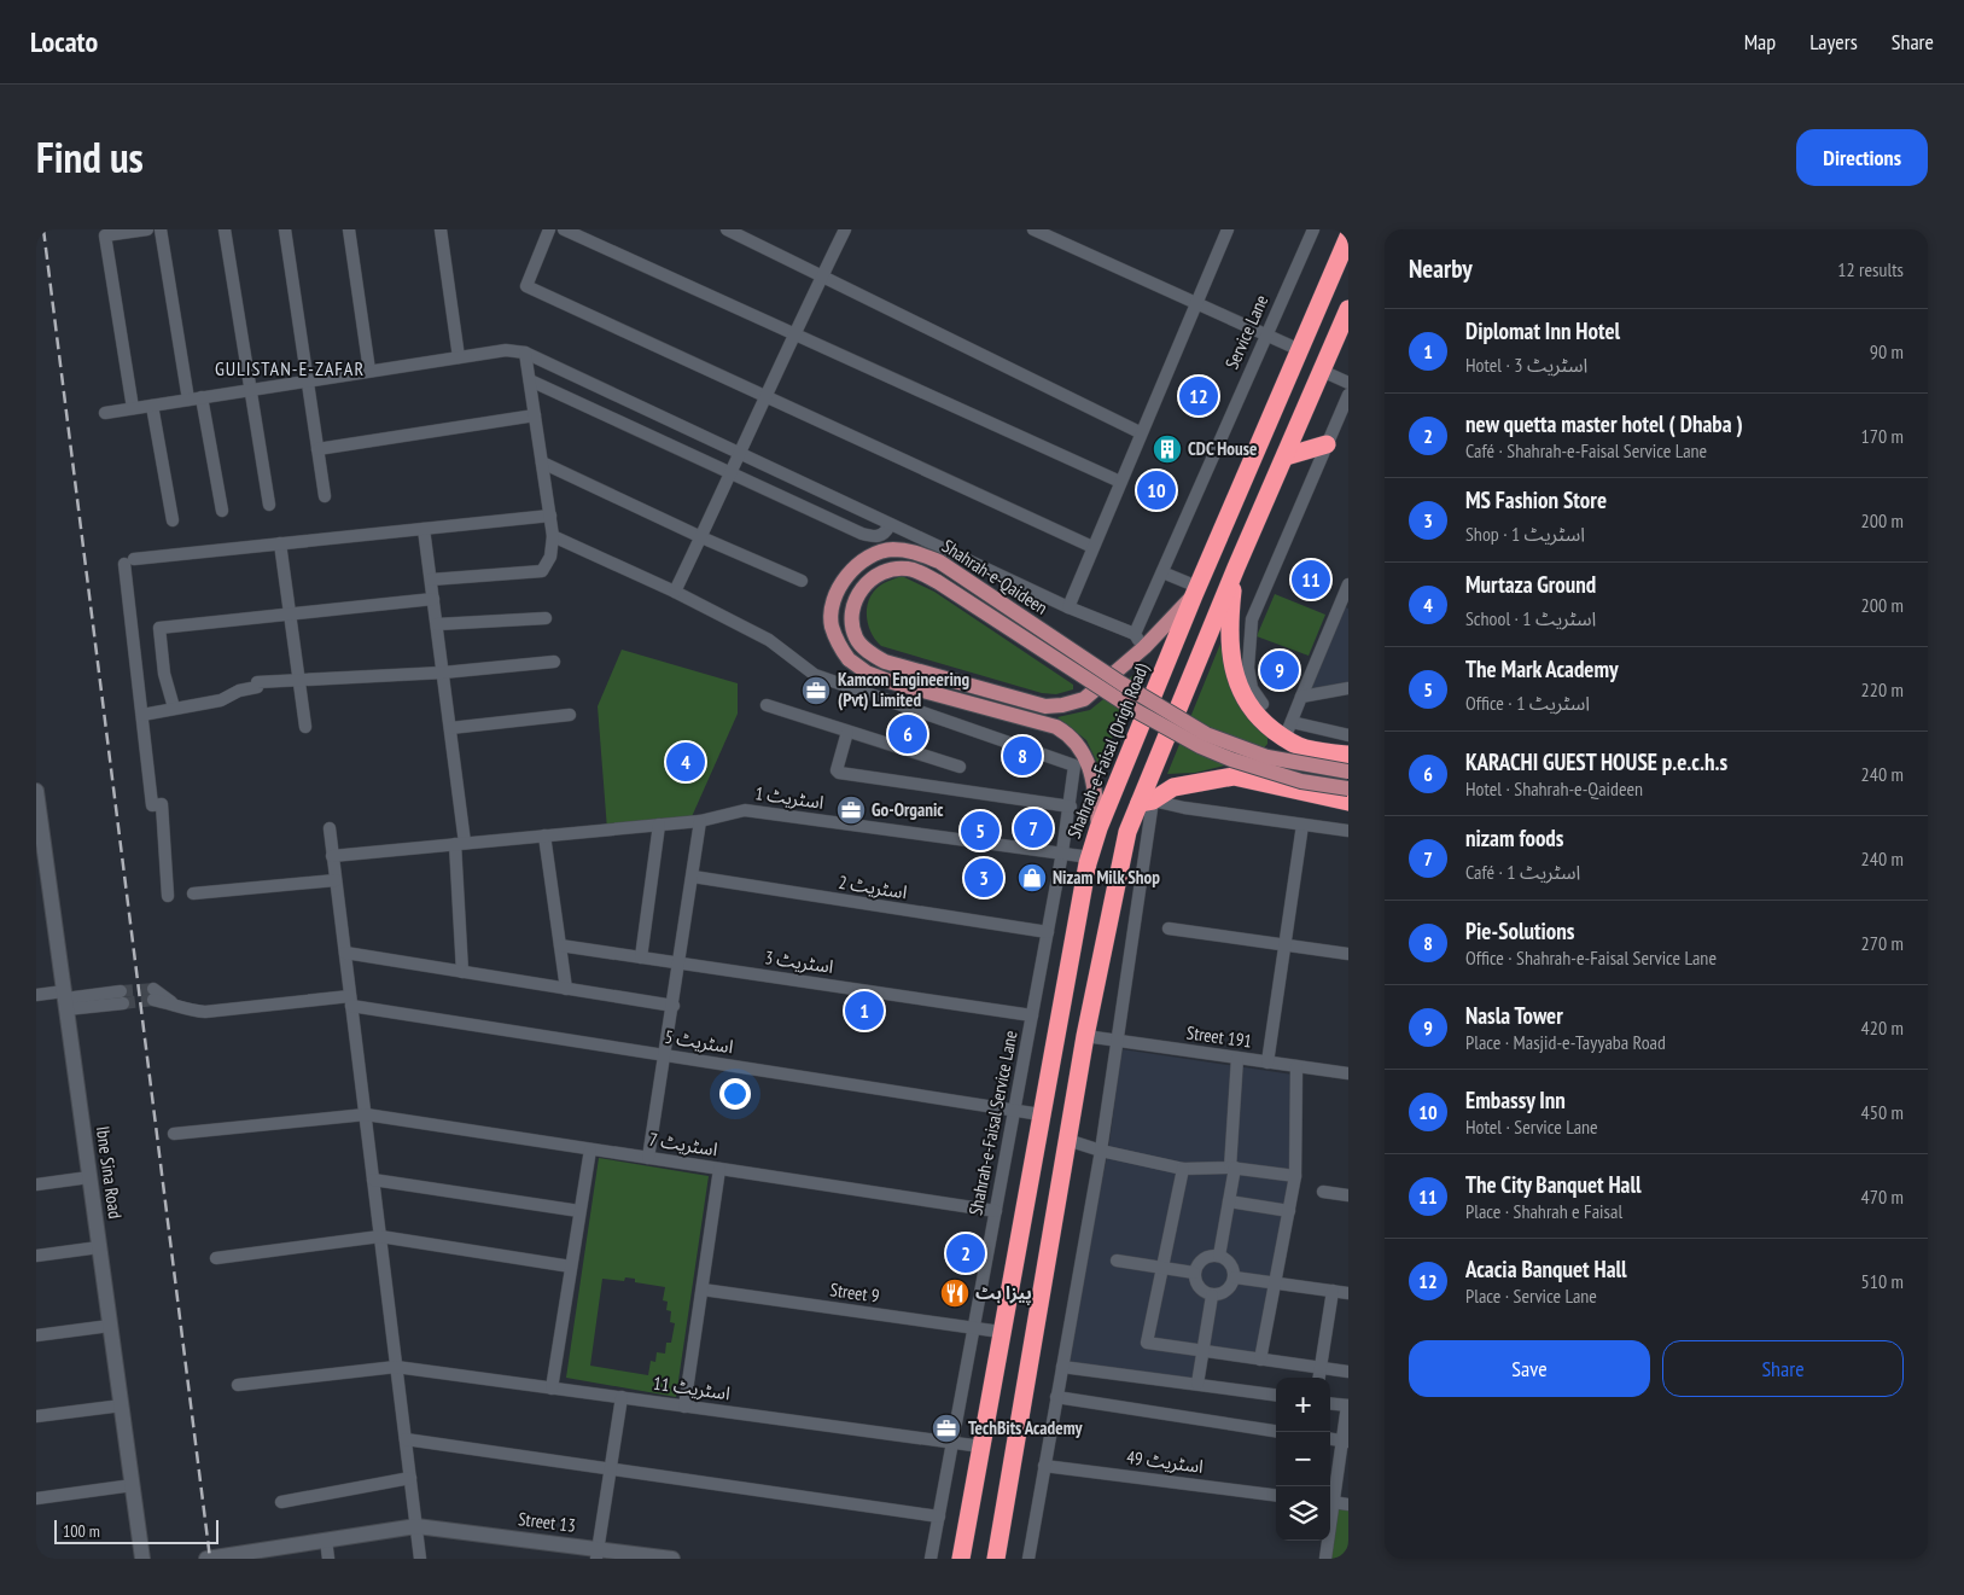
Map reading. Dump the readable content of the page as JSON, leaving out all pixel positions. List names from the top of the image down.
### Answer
{
  "streets": {
    "highway": ["Shahrah-e-Faisal (Drigh Road)"],
    "main road": ["Shahrah-e-Qaideen"],
    "street": [
      "Service Lane",
      "اسٹریٹ 1",
      "اسٹریٹ 2",
      "اسٹریٹ 3",
      "Street 191",
      "اسٹریٹ 5",
      "Shahrah-e-Faisal Service Lane",
      "اسٹریٹ 7",
      "Ibne Sina Road",
      "Street 9",
      "اسٹریٹ 11",
      "اسٹریٹ 49",
      "Street 13"
    ]
  },
  "crossings": [
    ["Shahrah-e-Qaideen", "Shahrah-e-Faisal (Drigh Road)"],
    ["Shahrah-e-Faisal (Drigh Road)", "اسٹریٹ 1"],
    ["Shahrah-e-Faisal (Drigh Road)", "اسٹریٹ 5"],
    ["Shahrah-e-Faisal (Drigh Road)", "Street 9"],
    ["Shahrah-e-Faisal (Drigh Road)", "اسٹریٹ 11"],
    ["اسٹریٹ 1", "Shahrah-e-Faisal Service Lane"],
    ["اسٹریٹ 2", "Shahrah-e-Faisal Service Lane"],
    ["اسٹریٹ 3", "Shahrah-e-Faisal Service Lane"],
    ["اسٹریٹ 5", "Shahrah-e-Faisal Service Lane"],
    ["Shahrah-e-Faisal Service Lane", "اسٹریٹ 7"],
    ["Shahrah-e-Faisal Service Lane", "Street 9"],
    ["Shahrah-e-Faisal Service Lane", "اسٹریٹ 11"]
  ],
  "districts": ["GULISTAN-E-ZAFAR"],
  "places": {
    "building": ["CDC House"],
    "office": ["Kamcon Engineering (Pvt) Limited", "Go-Organic", "TechBits Academy"],
    "shop": ["Nizam Milk Shop"],
    "restaurant": ["پیزا ہٹ"]
  },
  "scale_bar": "100 m",
  "page": {
    "header": "Locato",
    "nav": ["Map", "Layers", "Share"],
    "title": "Find us",
    "buttons": [
      "Directions",
      ["Save", "Share"]
    ],
    "heading": ["Nearby", "12 results"],
    "list": [
      {
        "mark": "1",
        "name": "Diplomat Inn Hotel",
        "note": "Hotel · اسٹریٹ 3",
        "value": "90 m"
      },
      {
        "mark": "2",
        "name": "new quetta master hotel ( Dhaba )",
        "note": "Café · Shahrah-e-Faisal Service Lane",
        "value": "170 m"
      },
      {
        "mark": "3",
        "name": "MS Fashion Store",
        "note": "Shop · اسٹریٹ 1",
        "value": "200 m"
      },
      {
        "mark": "4",
        "name": "Murtaza Ground",
        "note": "School · اسٹریٹ 1",
        "value": "200 m"
      },
      {
        "mark": "5",
        "name": "The Mark Academy",
        "note": "Office · اسٹریٹ 1",
        "value": "220 m"
      },
      {
        "mark": "6",
        "name": "KARACHI GUEST HOUSE p.e.c.h.s",
        "note": "Hotel · Shahrah-e-Qaideen",
        "value": "240 m"
      },
      {
        "mark": "7",
        "name": "nizam foods",
        "note": "Café · اسٹریٹ 1",
        "value": "240 m"
      },
      {
        "mark": "8",
        "name": "Pie-Solutions",
        "note": "Office · Shahrah-e-Faisal Service Lane",
        "value": "270 m"
      },
      {
        "mark": "9",
        "name": "Nasla Tower",
        "note": "Place · Masjid-e-Tayyaba Road",
        "value": "420 m"
      },
      {
        "mark": "10",
        "name": "Embassy Inn",
        "note": "Hotel · Service Lane",
        "value": "450 m"
      },
      {
        "mark": "11",
        "name": "The City Banquet Hall",
        "note": "Place · Shahrah e Faisal",
        "value": "470 m"
      },
      {
        "mark": "12",
        "name": "Acacia Banquet Hall",
        "note": "Place · Service Lane",
        "value": "510 m"
      }
    ],
    "pins": [
      "12",
      "10",
      "11",
      "9",
      "6",
      "8",
      "4",
      "7",
      "5",
      "3",
      "1",
      "2"
    ],
    "map_buttons": ["+", "−"],
    "scale": "100 m"
  }
}
